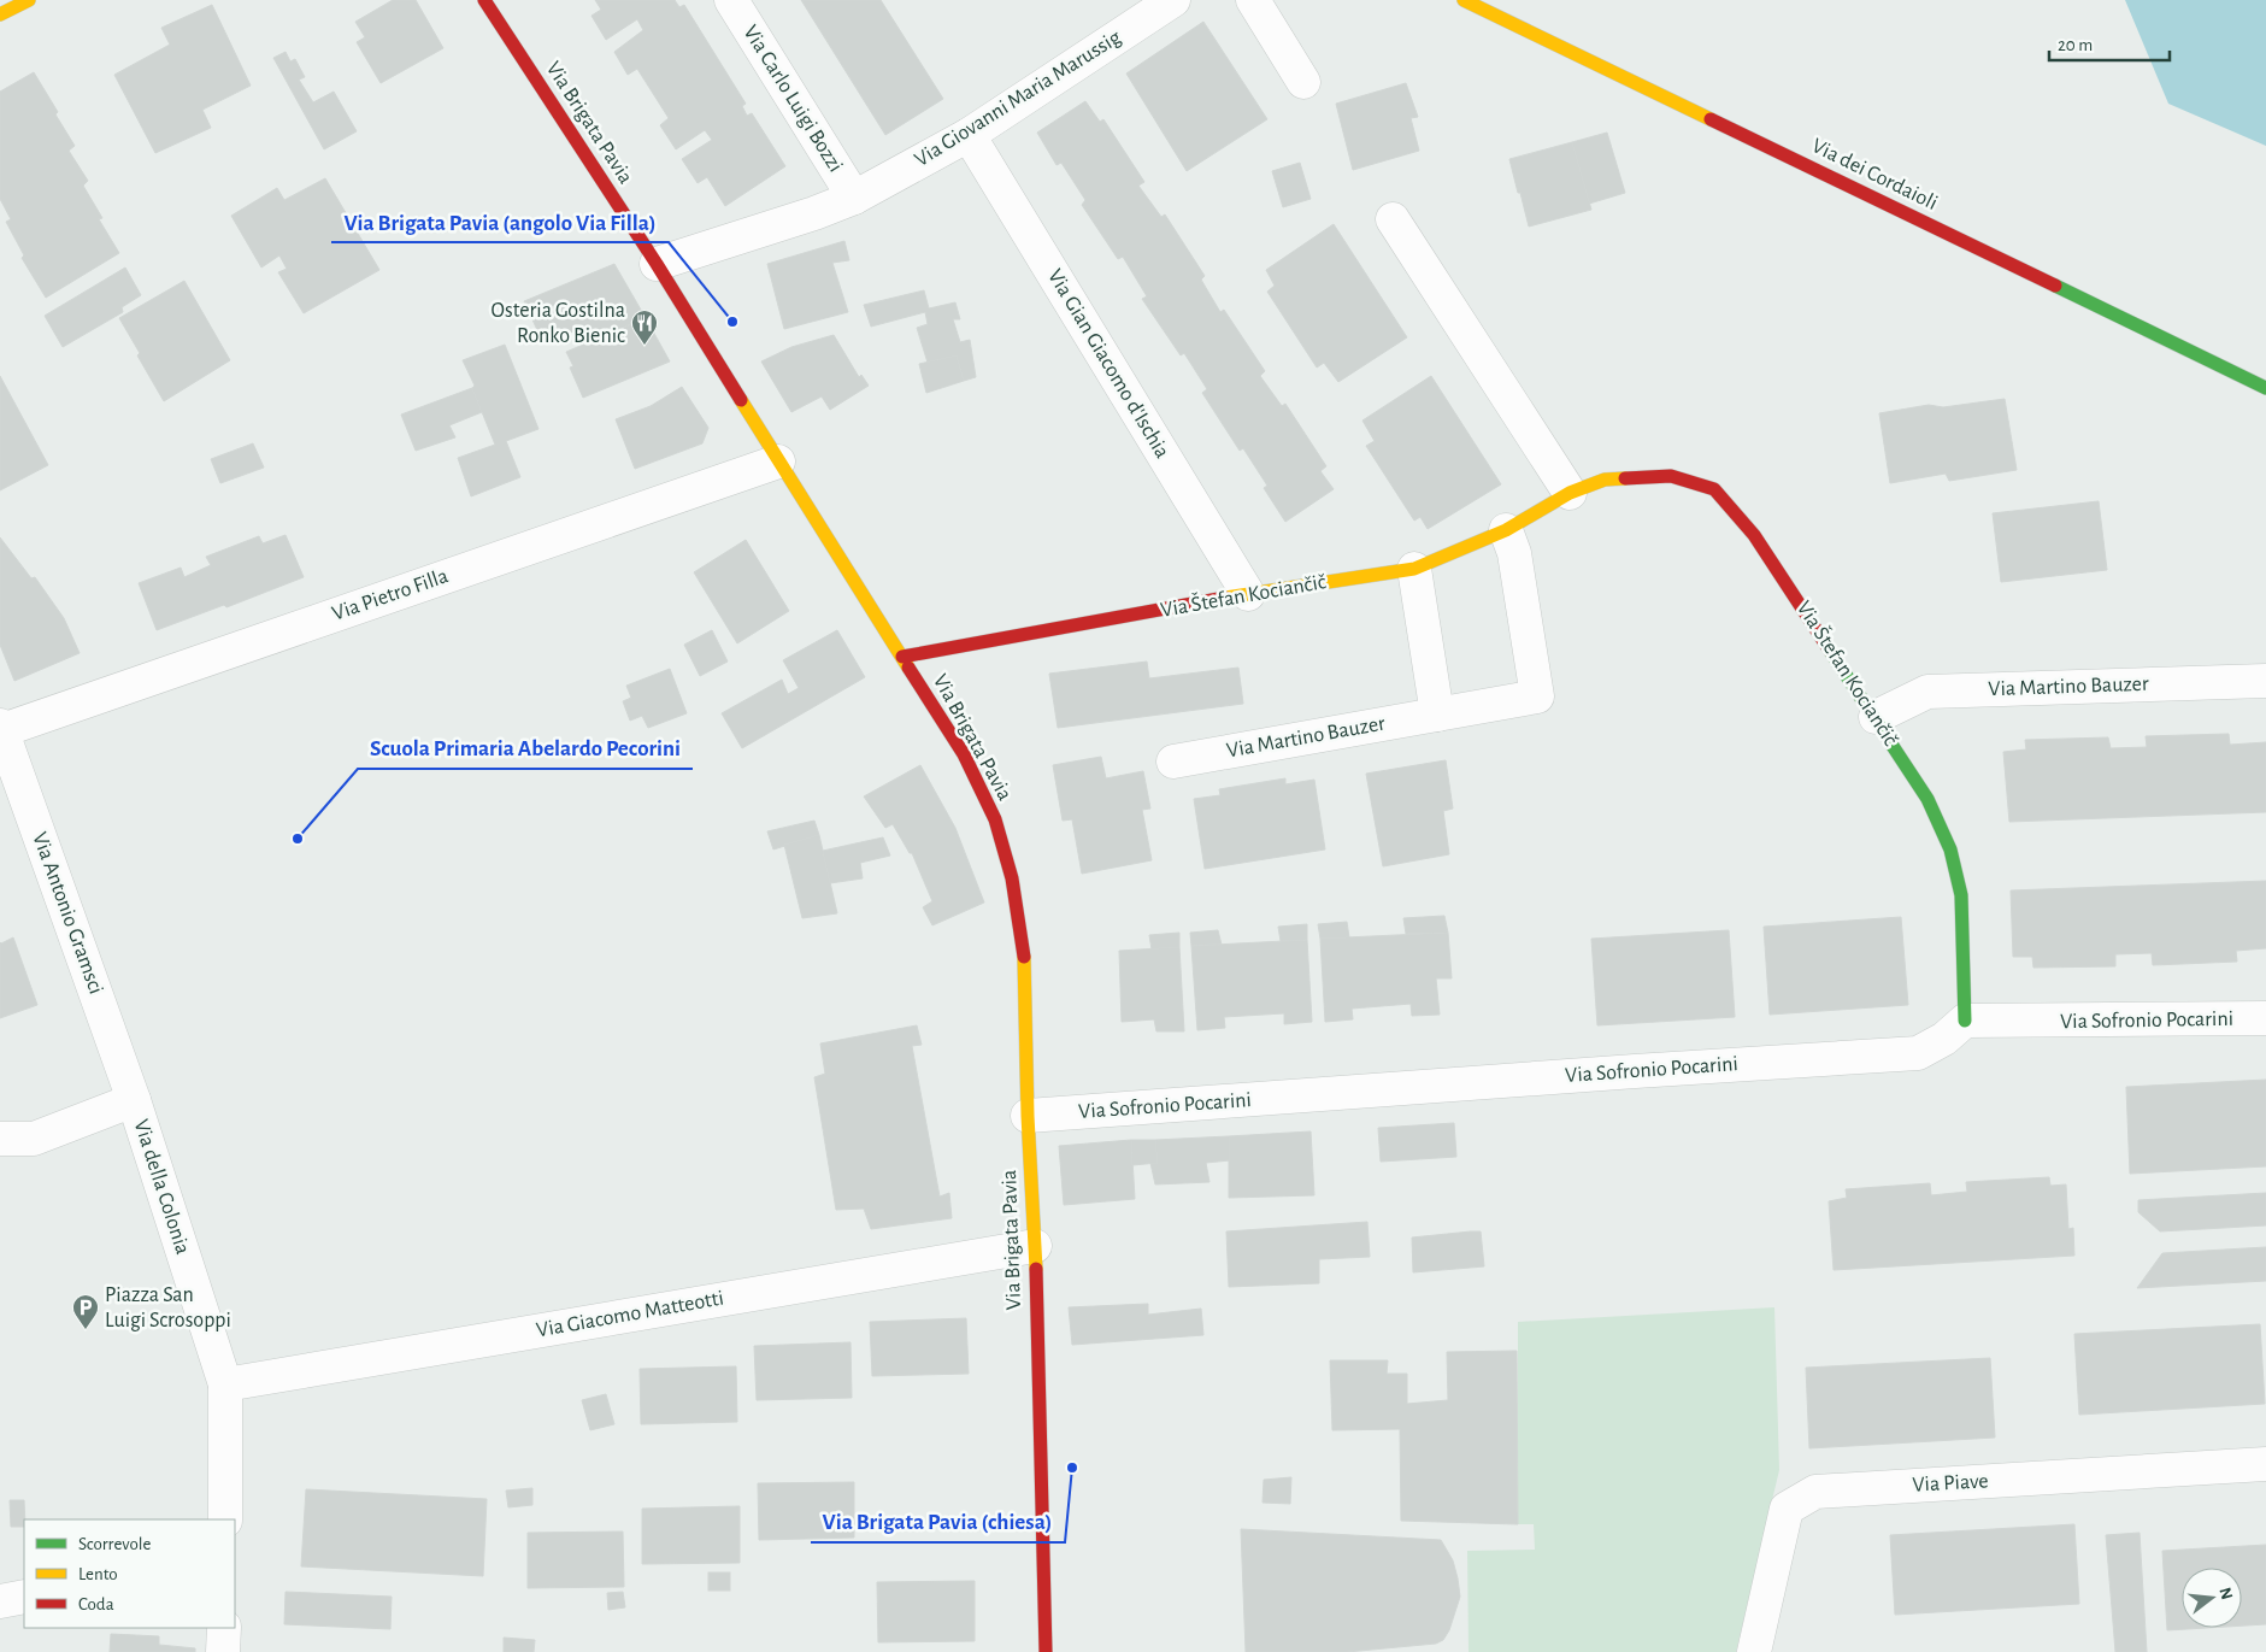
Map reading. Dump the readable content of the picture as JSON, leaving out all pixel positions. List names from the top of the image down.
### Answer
{
  "streets": {
    "street": [
      "Via Carlo Luigi Bozzi",
      "Via Giovanni Maria Marussig",
      "Via Brigata Pavia",
      "Via dei Cordaioli",
      "Via Gian Giacomo d'Ischia",
      "Via Pietro Filla",
      "Via Štefan Kociančič",
      "Via Martino Bauzer",
      "Via Antonio Gramsci",
      "Via Sofronio Pocarini",
      "Via della Colonia",
      "Via Giacomo Matteotti",
      "Via Piave"
    ]
  },
  "crossings": [
    ["Via Carlo Luigi Bozzi", "Via Giovanni Maria Marussig"],
    ["Via Giovanni Maria Marussig", "Via Brigata Pavia"],
    ["Via Giovanni Maria Marussig", "Via Gian Giacomo d'Ischia"],
    ["Via Brigata Pavia", "Via Pietro Filla"],
    ["Via Brigata Pavia", "Via Štefan Kociančič"],
    ["Via Brigata Pavia", "Via Sofronio Pocarini"],
    ["Via Brigata Pavia", "Via Giacomo Matteotti"],
    ["Via Gian Giacomo d'Ischia", "Via Štefan Kociančič"],
    ["Via Pietro Filla", "Via Antonio Gramsci"],
    ["Via Štefan Kociančič", "Via Martino Bauzer"],
    ["Via Štefan Kociančič", "Via Sofronio Pocarini"],
    ["Via Antonio Gramsci", "Via della Colonia"],
    ["Via della Colonia", "Via Giacomo Matteotti"]
  ],
  "places": {
    "other": ["Via Brigata Pavia (angolo Via Filla)", "Scuola Primaria Abelardo Pecorini", "Via Brigata Pavia (chiesa)"],
    "restaurant": ["Osteria Gostilna Ronko Bienic"],
    "parking": ["Piazza San Luigi Scrosoppi"]
  },
  "legend": ["Scorrevole", "Lento", "Coda"],
  "scale_bar": "20 m",
  "north": "right"
}
